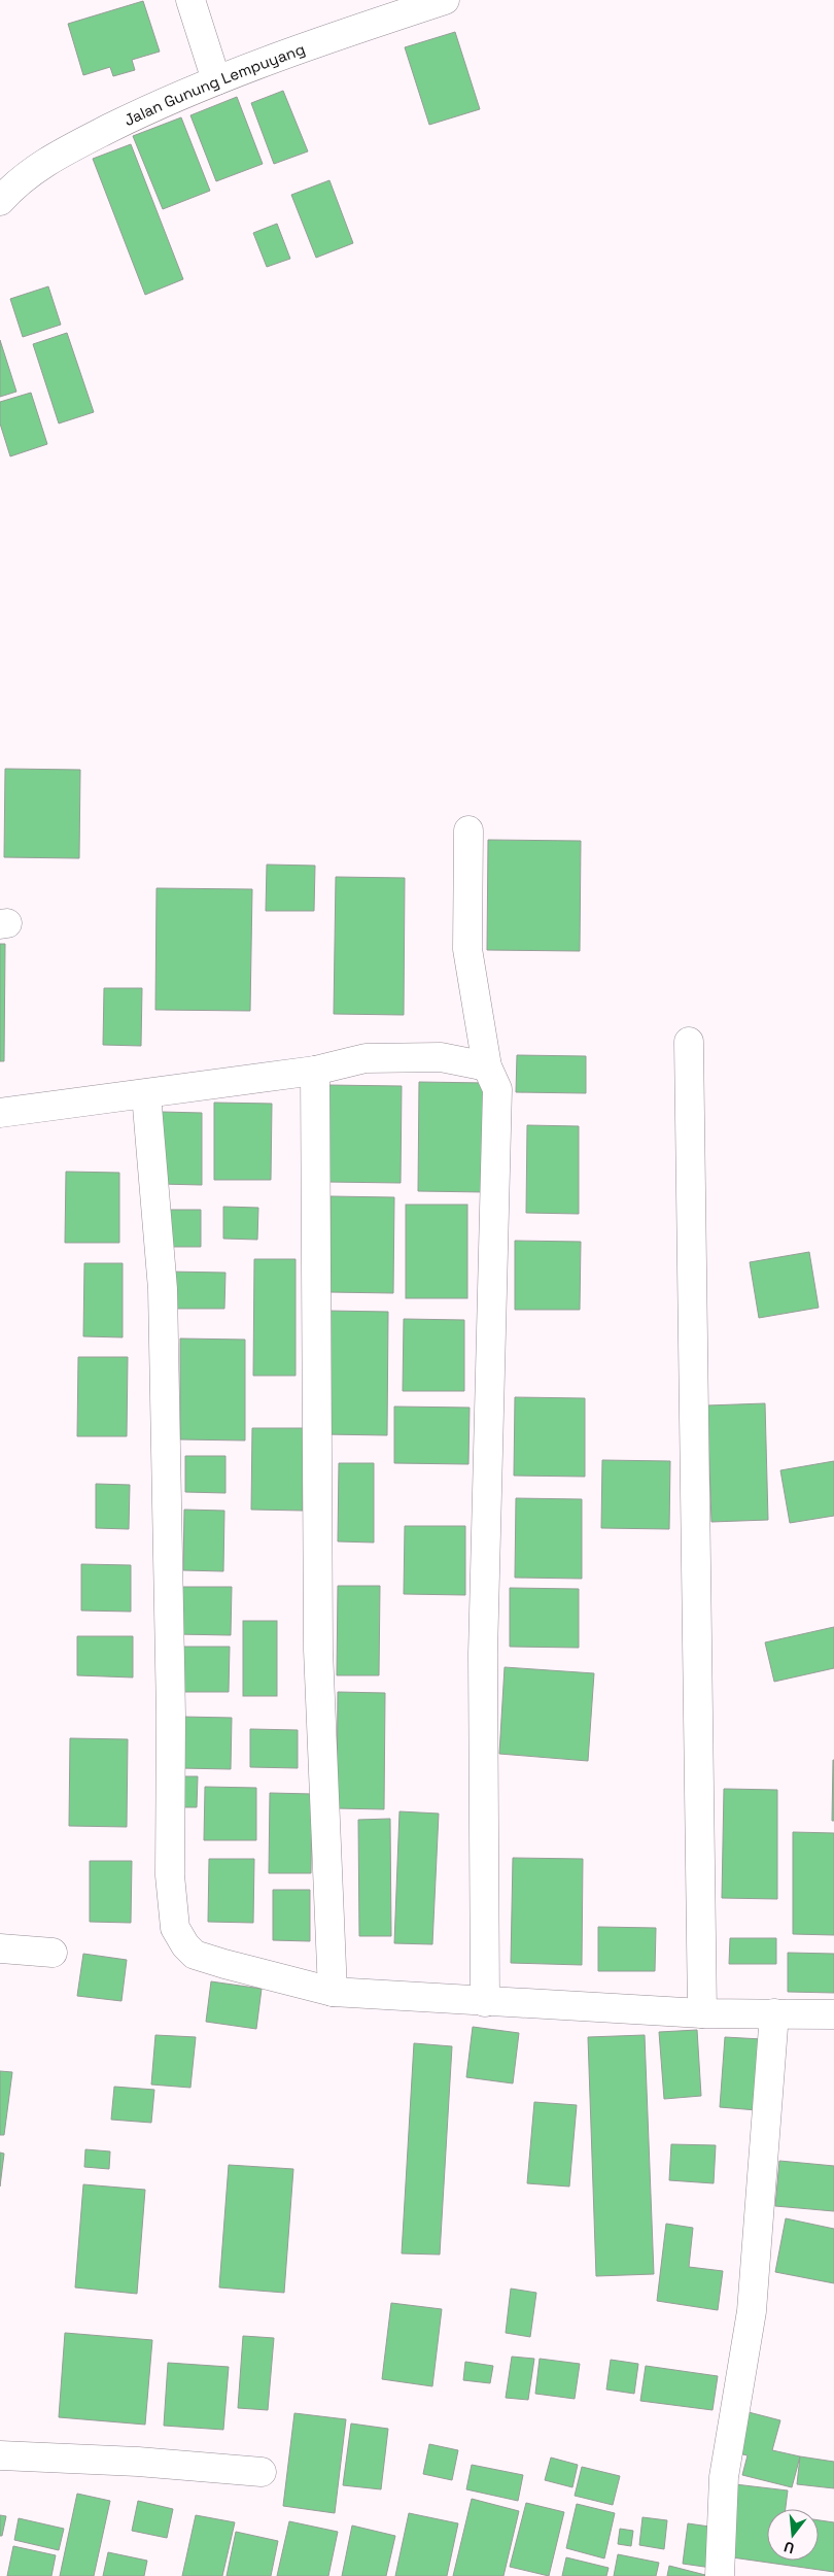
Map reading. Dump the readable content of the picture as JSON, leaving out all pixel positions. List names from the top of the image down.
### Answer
{
  "streets": {
    "street": ["Jalan Gunung Lempuyang"]
  },
  "north": "bottom"
}
